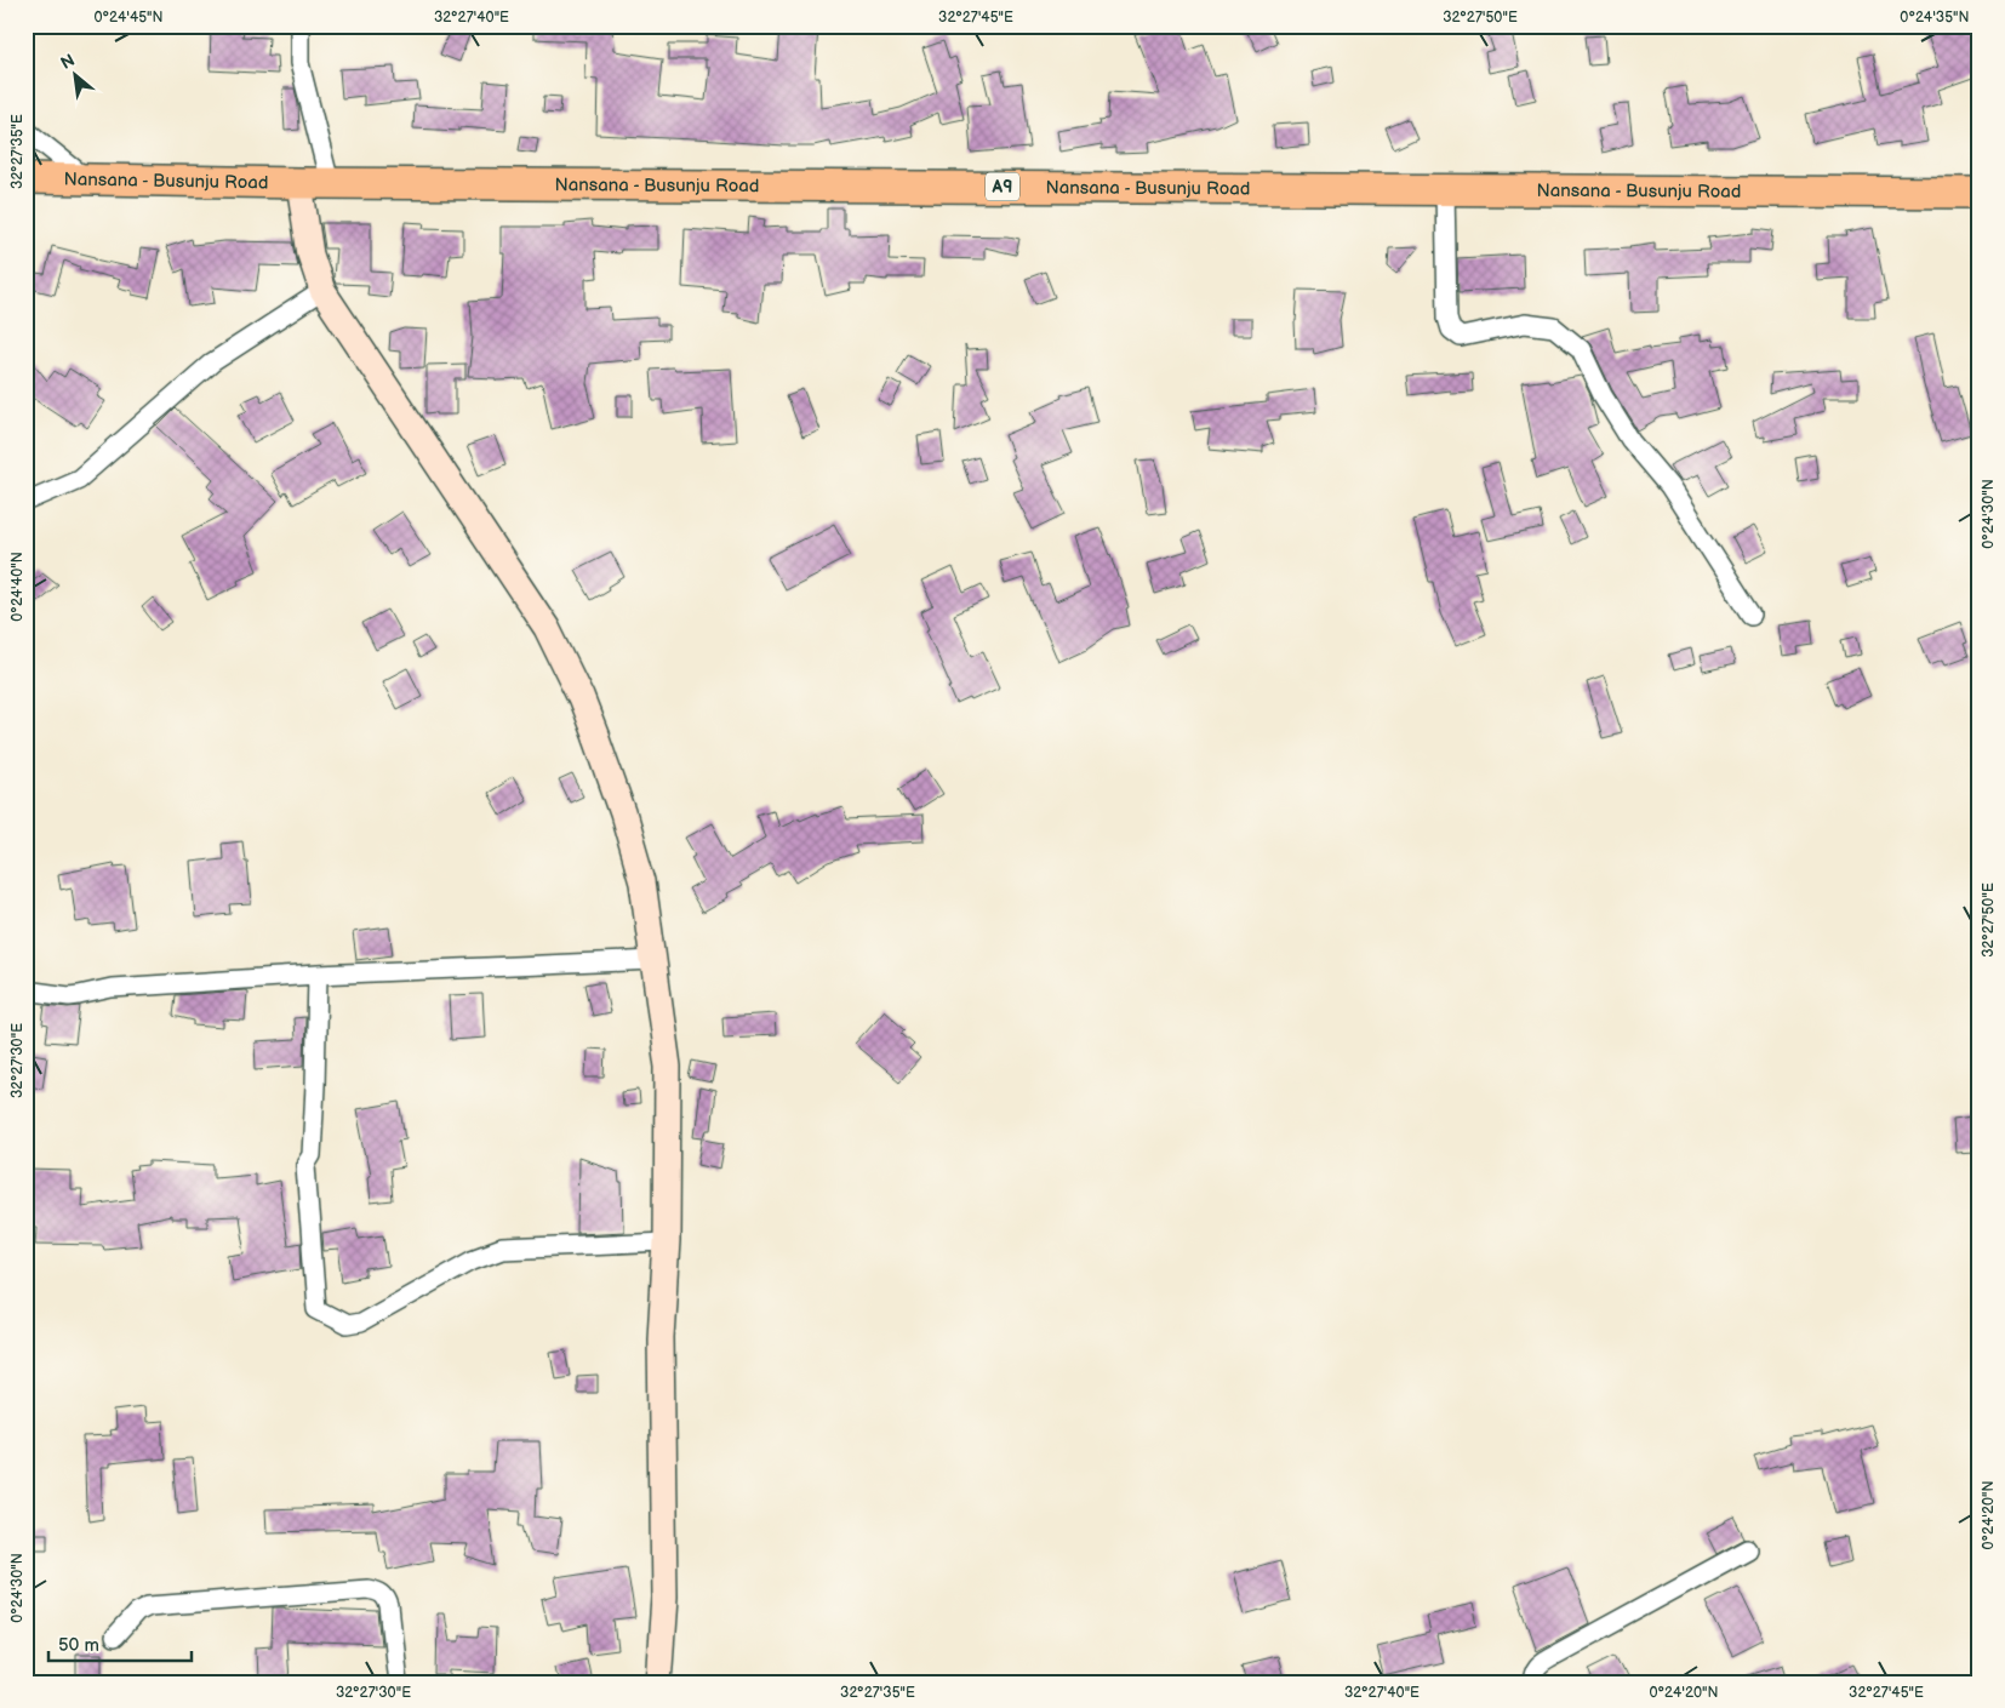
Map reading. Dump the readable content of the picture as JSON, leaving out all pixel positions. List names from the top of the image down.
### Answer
{
  "streets": {
    "main road": ["Nansana - Busunju Road", "A9"]
  },
  "scale_bar": "50 m",
  "north": "top left",
  "coordinates": [
    "0°24'45\"N",
    "32°27'40\"E",
    "32°27'45\"E",
    "32°27'50\"E",
    "0°24'35\"N",
    "32°27'35\"E",
    "0°24'30\"N",
    "0°24'40\"N",
    "32°27'30\"E",
    "0°24'20\"N"
  ]
}
